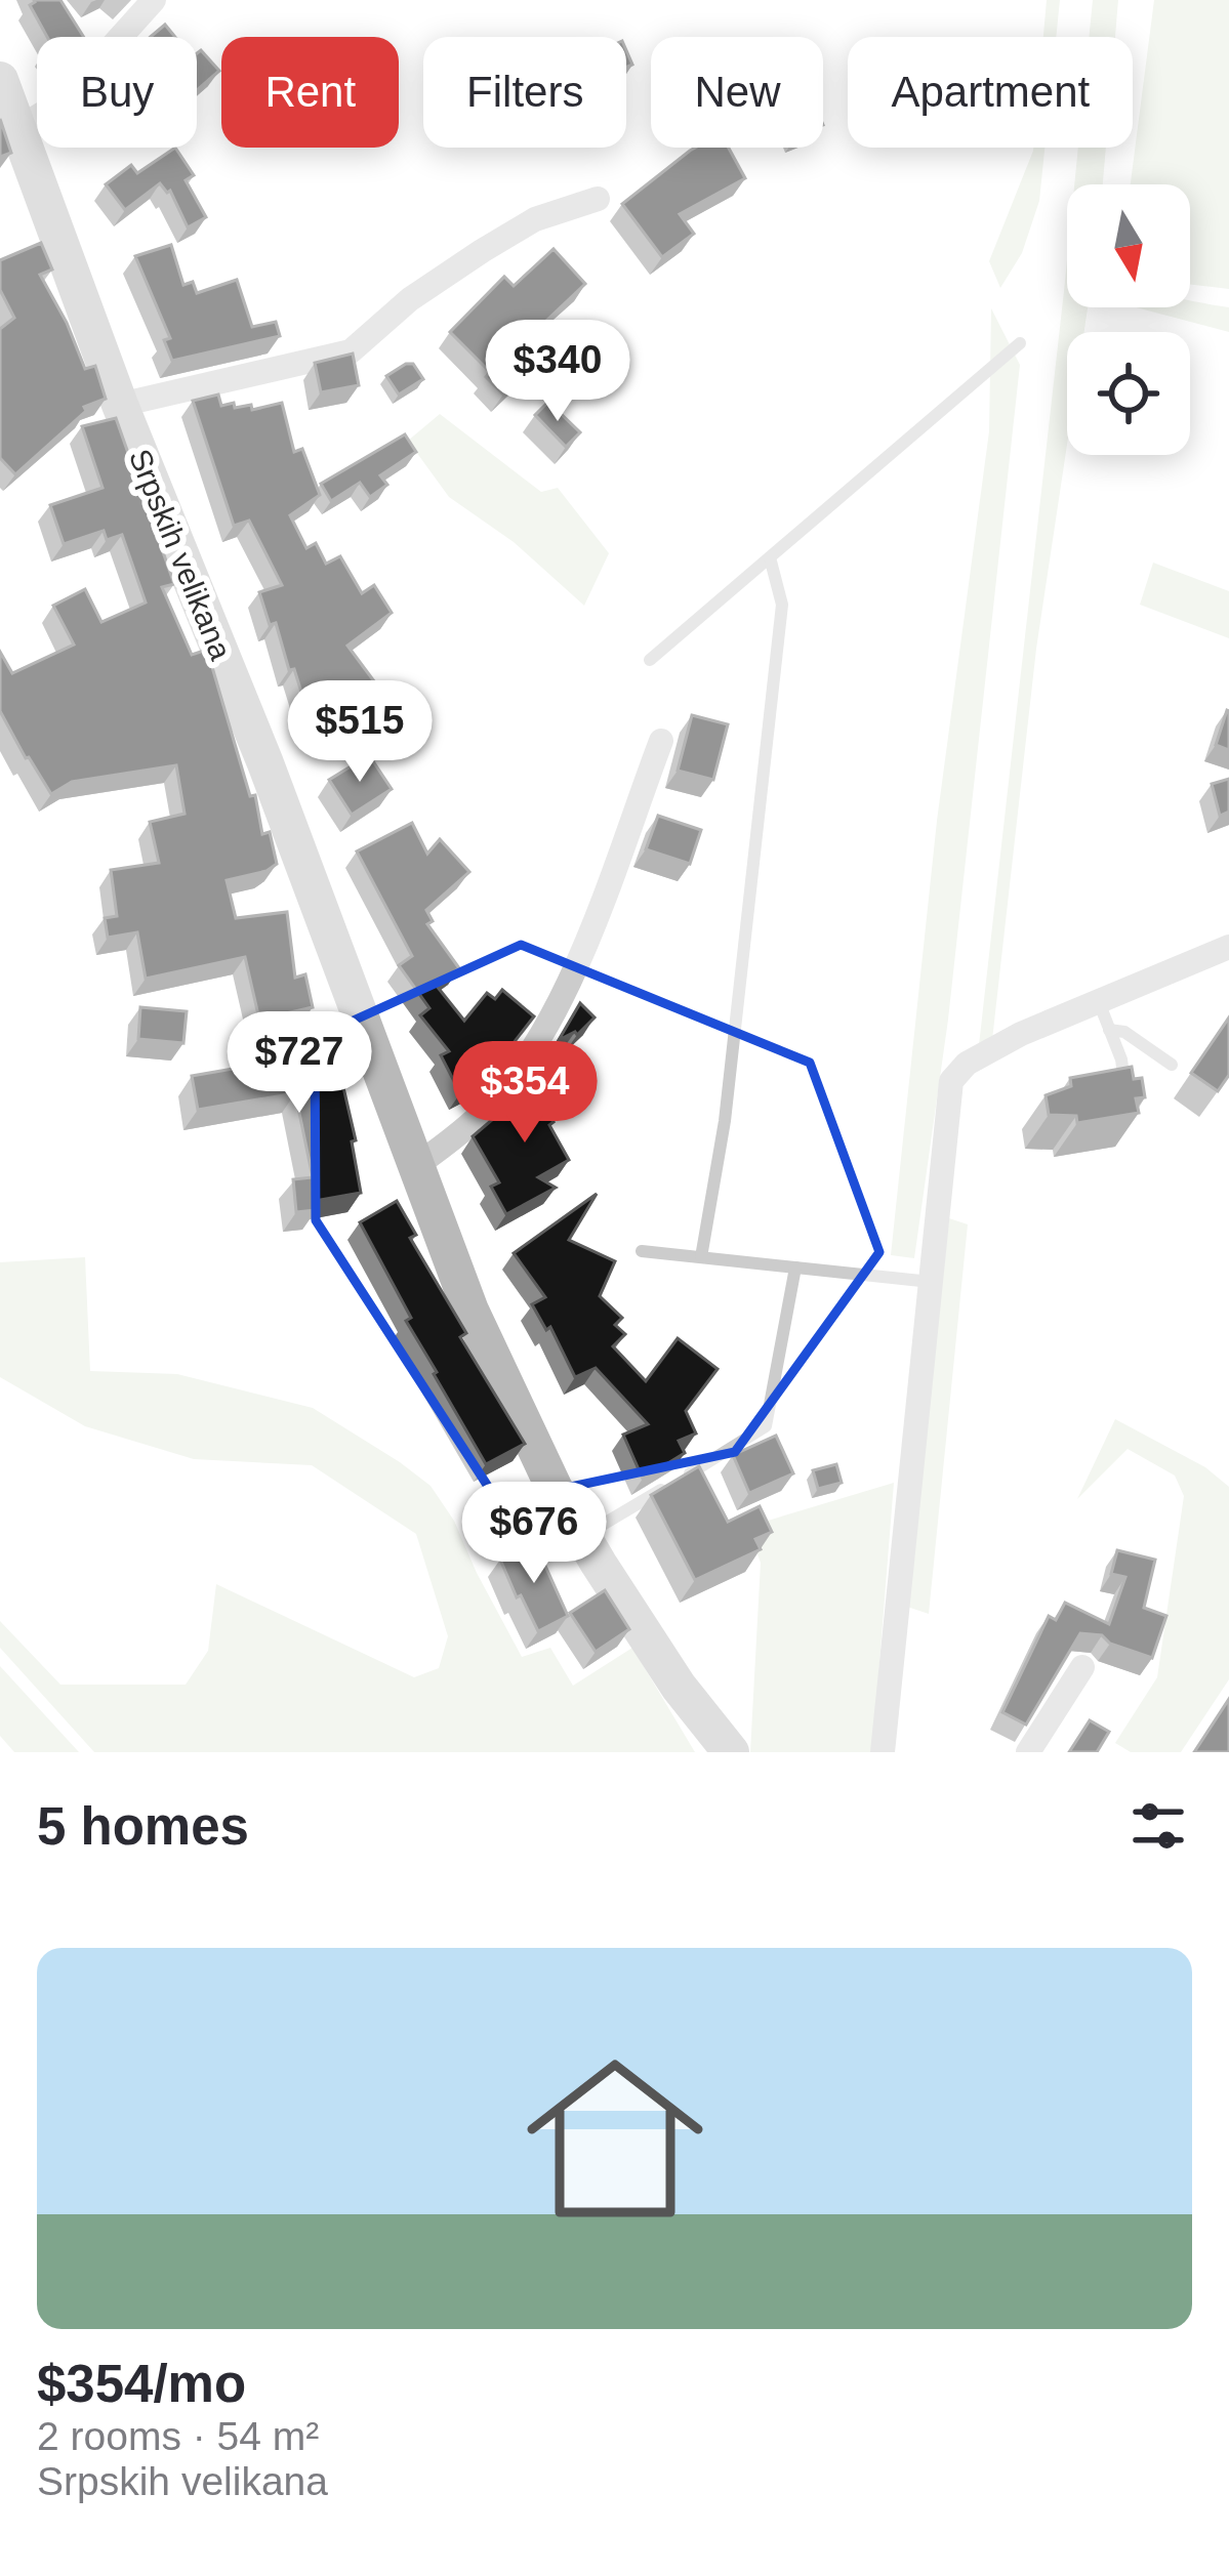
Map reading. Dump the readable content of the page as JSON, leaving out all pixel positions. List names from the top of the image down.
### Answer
{
  "streets": {
    "main road": ["Srpskih velikana"]
  },
  "north": "bottom",
  "page": {
    "chip": [
      "Buy",
      "Rent",
      "Filters",
      "New",
      "Apartment"
    ],
    "price": [
      "$340",
      "$515",
      "$727",
      "$354",
      "$676"
    ],
    "heading": "5 homes",
    "list": [
      {
        "name": "$354/mo",
        "note": "2 rooms · 54 m² · Srpskih velikana"
      }
    ]
  }
}
